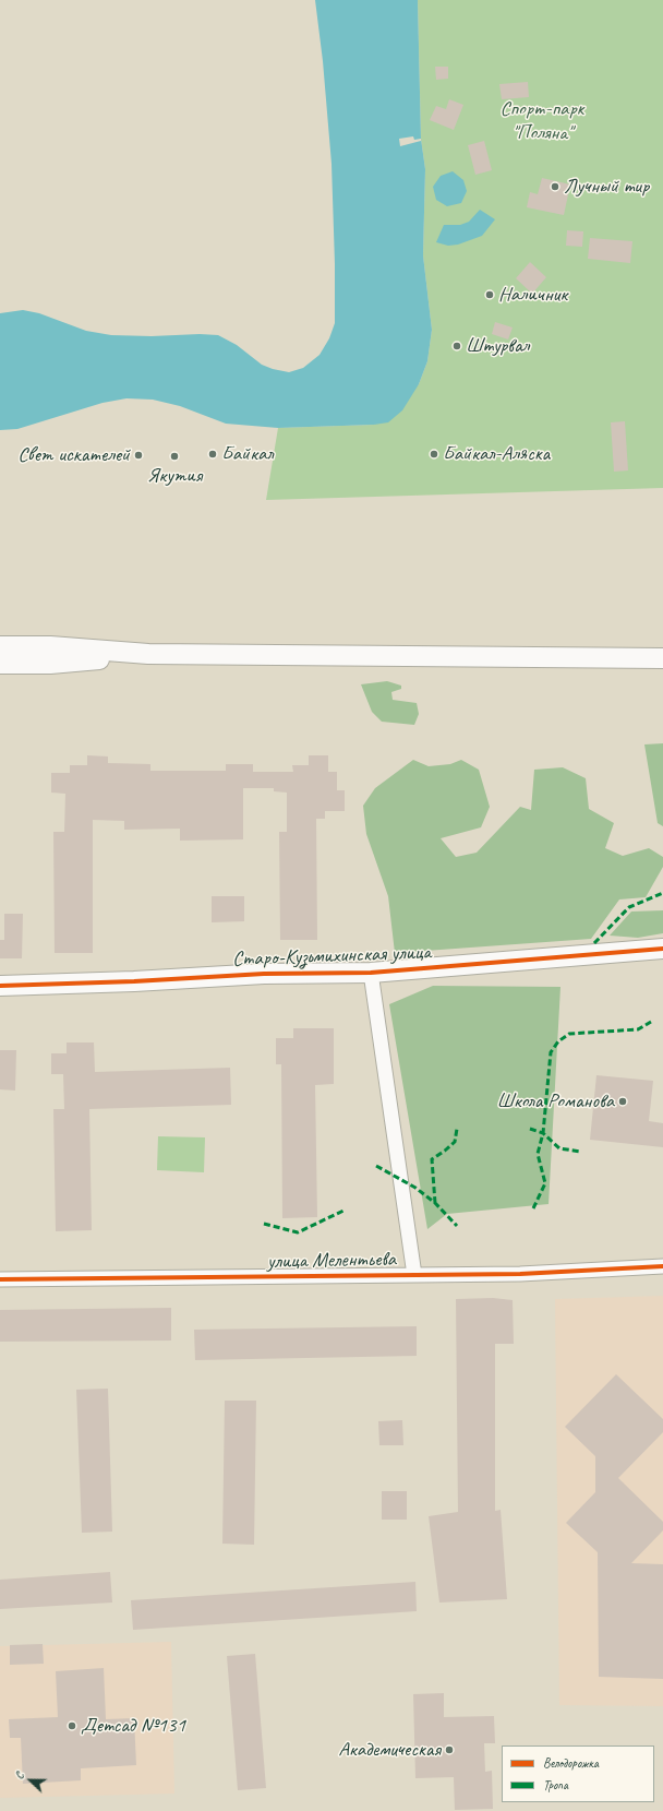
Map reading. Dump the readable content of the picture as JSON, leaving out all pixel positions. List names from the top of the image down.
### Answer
{
  "streets": {
    "main road": ["Старо-Кузьмихинская улица"],
    "street": ["улица Мелентьева"]
  },
  "parks": ["Спорт-парк \"Поляна\""],
  "places": [
    "Лучный тир",
    "Наличник",
    "Штурвал",
    "Байкал",
    "Байкал-Аляска",
    "Свет искателей",
    "Якутия",
    "Школа Романова",
    "Детсад №131",
    "Академическая"
  ],
  "legend": ["Велодорожка", "Тропа"],
  "north": "left"
}
